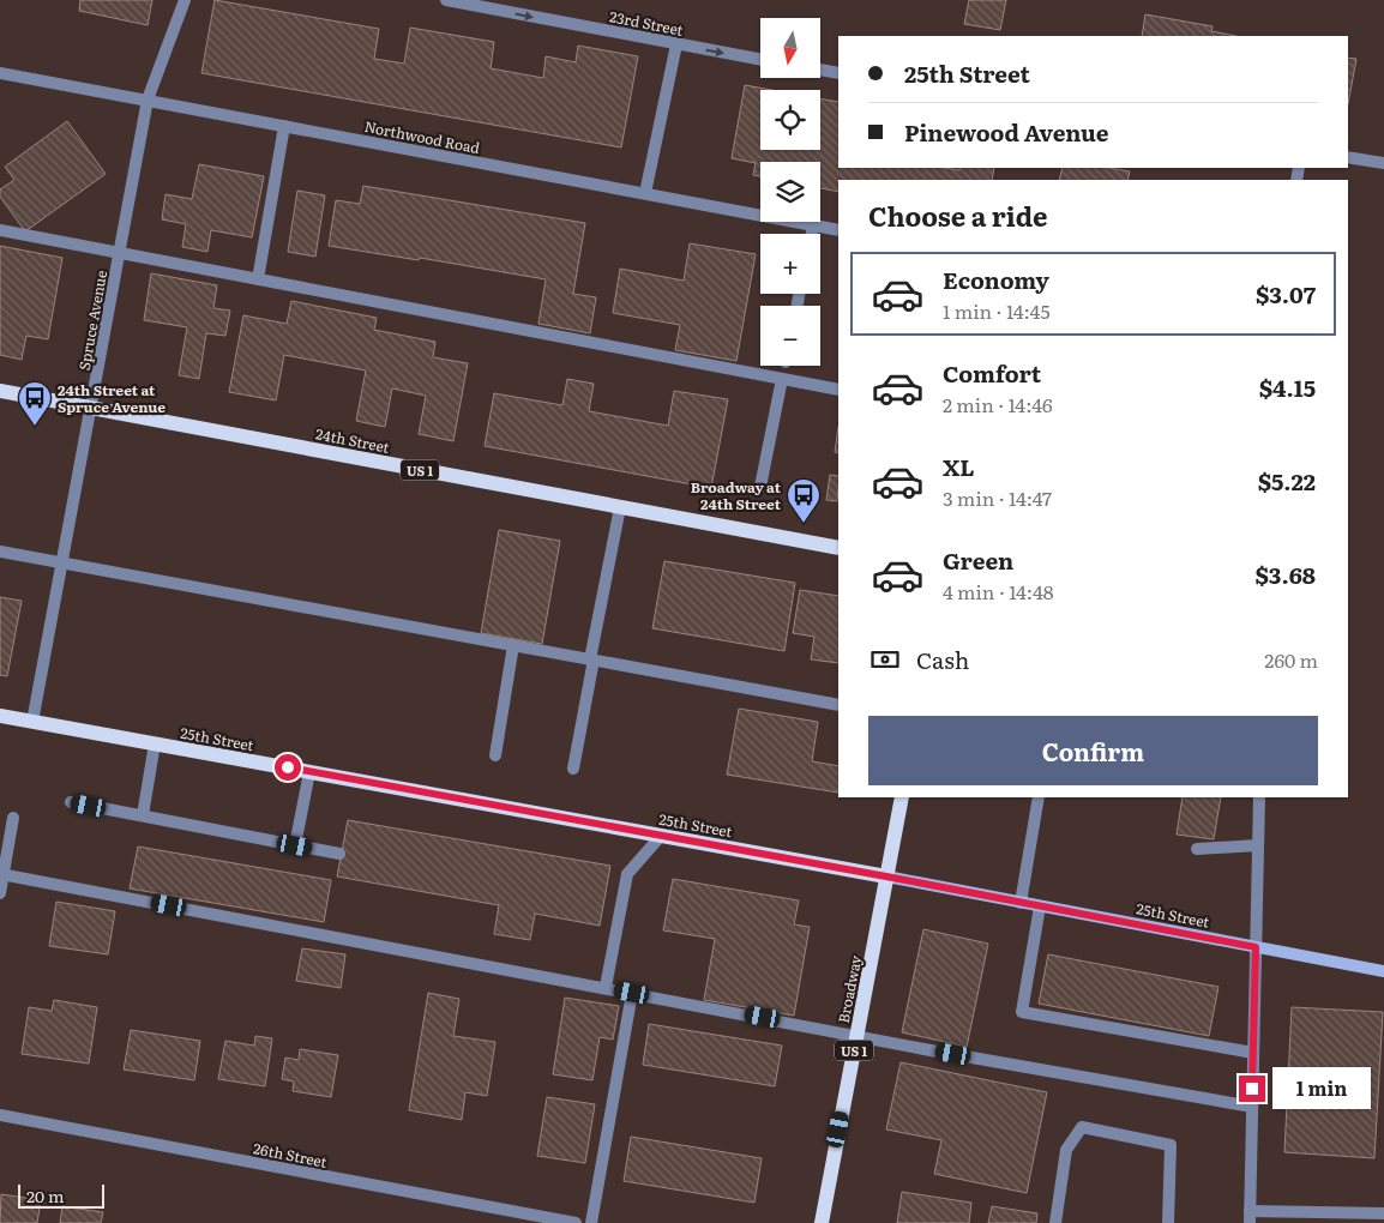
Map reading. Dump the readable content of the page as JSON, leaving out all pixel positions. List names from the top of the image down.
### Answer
{
  "streets": {
    "main road": [
      "24th Street",
      "US 1",
      "25th Street",
      "Broadway"
    ],
    "street": [
      "23rd Street",
      "Northwood Road",
      "Spruce Avenue",
      "26th Street"
    ]
  },
  "crossings": [
    ["Northwood Road", "Spruce Avenue"],
    ["Spruce Avenue", "24th Street"],
    ["Spruce Avenue", "25th Street"],
    ["25th Street", "Broadway"]
  ],
  "one_way": ["23rd Street"],
  "places": {
    "bus stop": ["24th Street at Spruce Avenue", "Broadway at 24th Street"]
  },
  "scale_bar": "20 m",
  "north": "bottom",
  "page": {
    "map_buttons": ["+", "−"],
    "banner": ["25th Street", "Pinewood Avenue"],
    "heading": "Choose a ride",
    "list": [
      {
        "name": "Economy",
        "note": "1 min · 14:45",
        "value": "$3.07"
      },
      {
        "name": "Comfort",
        "note": "2 min · 14:46",
        "value": "$4.15"
      },
      {
        "name": "XL",
        "note": "3 min · 14:47",
        "value": "$5.22"
      },
      {
        "name": "Green",
        "note": "4 min · 14:48",
        "value": "$3.68"
      }
    ],
    "pay": ["Cash", "260 m"],
    "buttons": "Confirm",
    "bubble": "1 min",
    "scale": "20 m"
  }
}
